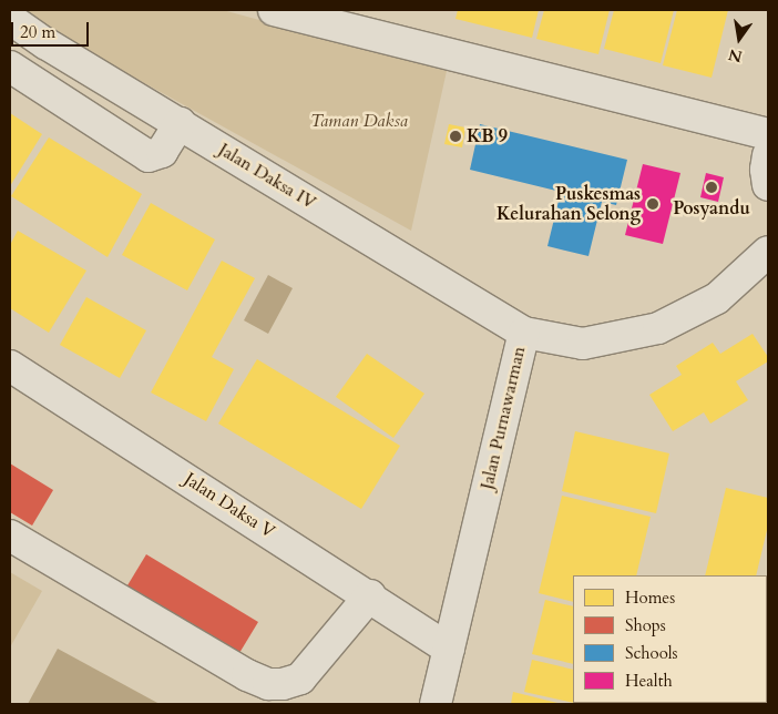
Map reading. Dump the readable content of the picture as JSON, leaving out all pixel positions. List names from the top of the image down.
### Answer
{
  "streets": {
    "street": ["Jalan Daksa IV", "Jalan Purnawarman", "Jalan Daksa V"]
  },
  "crossings": [
    ["Jalan Daksa IV", "Jalan Purnawarman"],
    ["Jalan Purnawarman", "Jalan Daksa V"]
  ],
  "parks": ["Taman Daksa"],
  "places": ["KB 9", "Posyandu", "Puskesmas Kelurahan Selong"],
  "legend": [
    "Homes",
    "Shops",
    "Schools",
    "Health"
  ],
  "scale_bar": "20 m",
  "north": "bottom"
}
